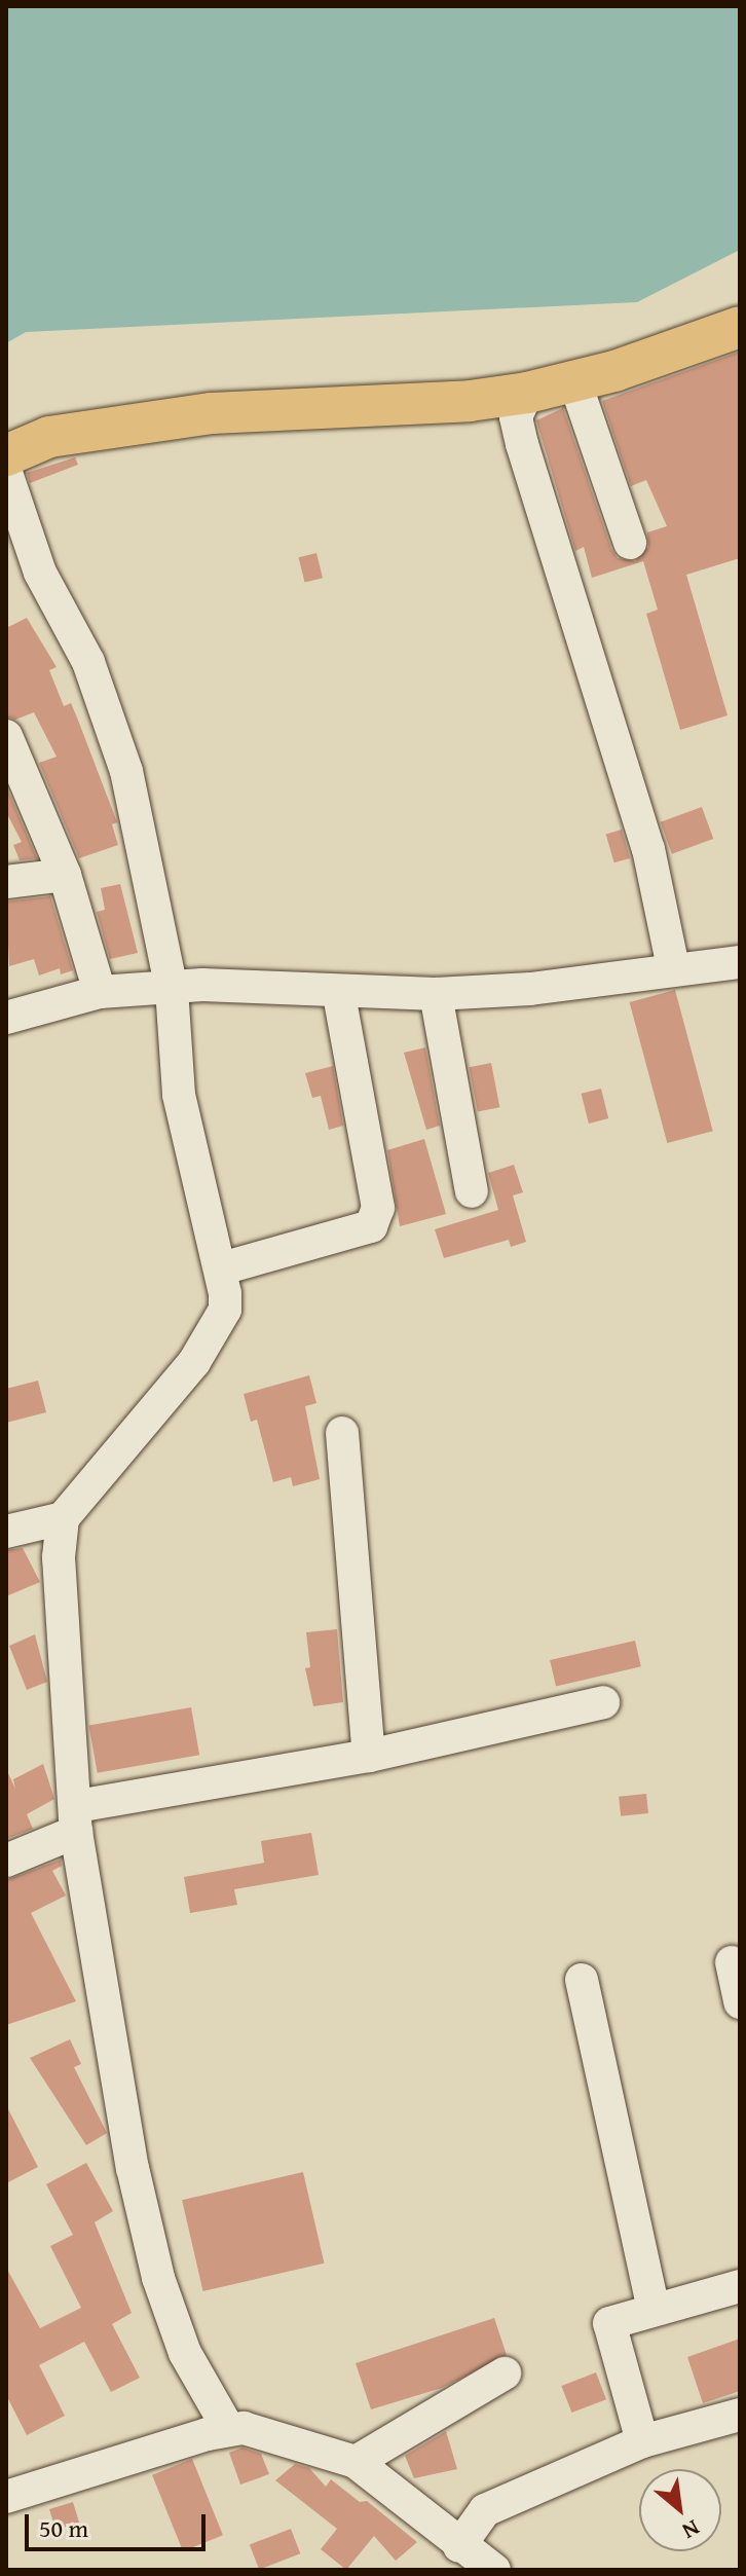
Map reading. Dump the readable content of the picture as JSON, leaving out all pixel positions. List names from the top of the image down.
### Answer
{
  "scale_bar": "50 m",
  "north": "bottom right"
}
